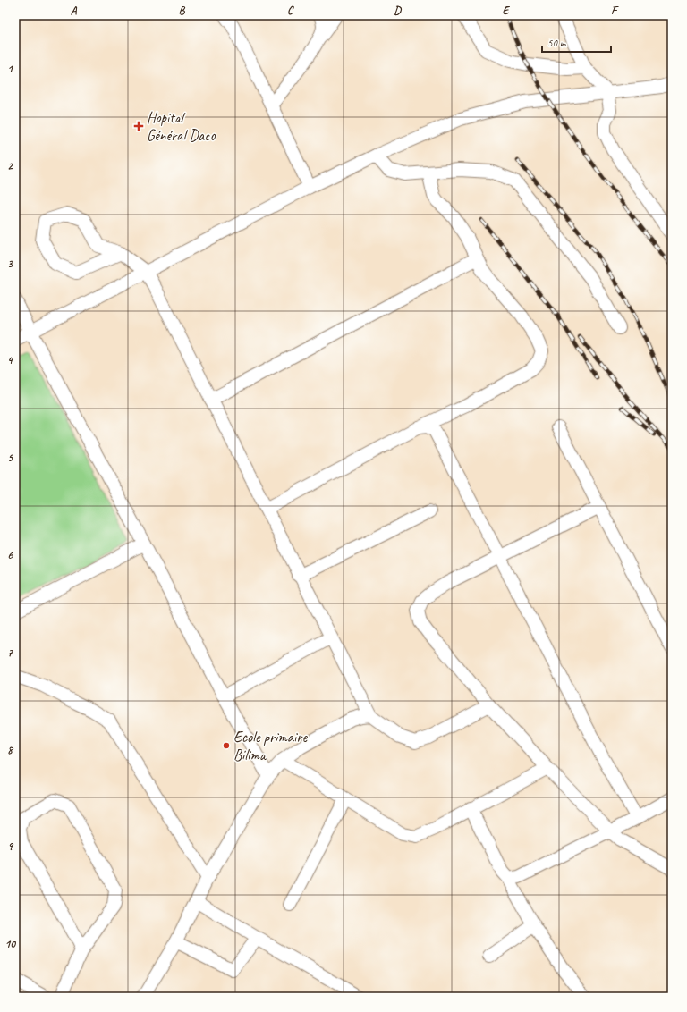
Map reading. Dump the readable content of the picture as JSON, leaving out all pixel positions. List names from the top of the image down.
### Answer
{
  "places": {
    "health": ["Hopital Général Daco"],
    "other": ["Ecole primaire Bilima"]
  },
  "scale_bar": "50 m",
  "grid": {
    "columns": [
      "A",
      "B",
      "C",
      "D",
      "E",
      "F"
    ],
    "rows": [
      "1",
      "2",
      "3",
      "4",
      "5",
      "6",
      "7",
      "8",
      "9",
      "10"
    ]
  }
}
